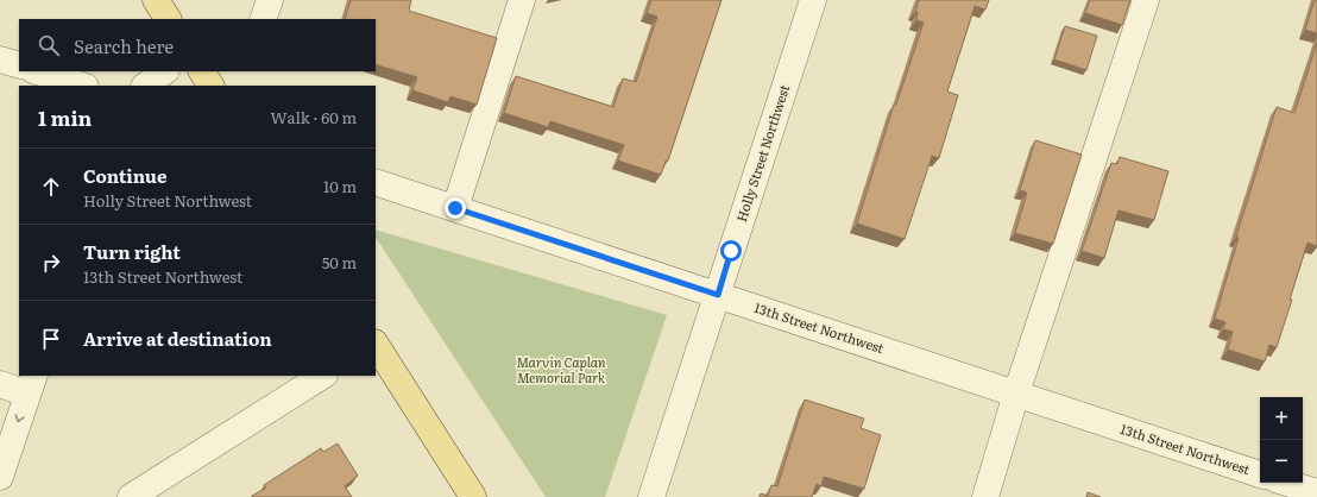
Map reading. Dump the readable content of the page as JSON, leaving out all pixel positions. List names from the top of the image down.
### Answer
{
  "streets": {
    "street": ["Holly Street Northwest", "13th Street Northwest"]
  },
  "crossings": [
    ["Holly Street Northwest", "13th Street Northwest"]
  ],
  "parks": ["Marvin Caplan Memorial Park"],
  "page": {
    "search": "Search here",
    "heading": ["1 min", "Walk · 60 m"],
    "list": [
      ["Continue", "Holly Street Northwest", "10 m"],
      ["Turn right", "13th Street Northwest", "50 m"],
      "Arrive at destination"
    ],
    "map_buttons": ["+", "−"]
  }
}
